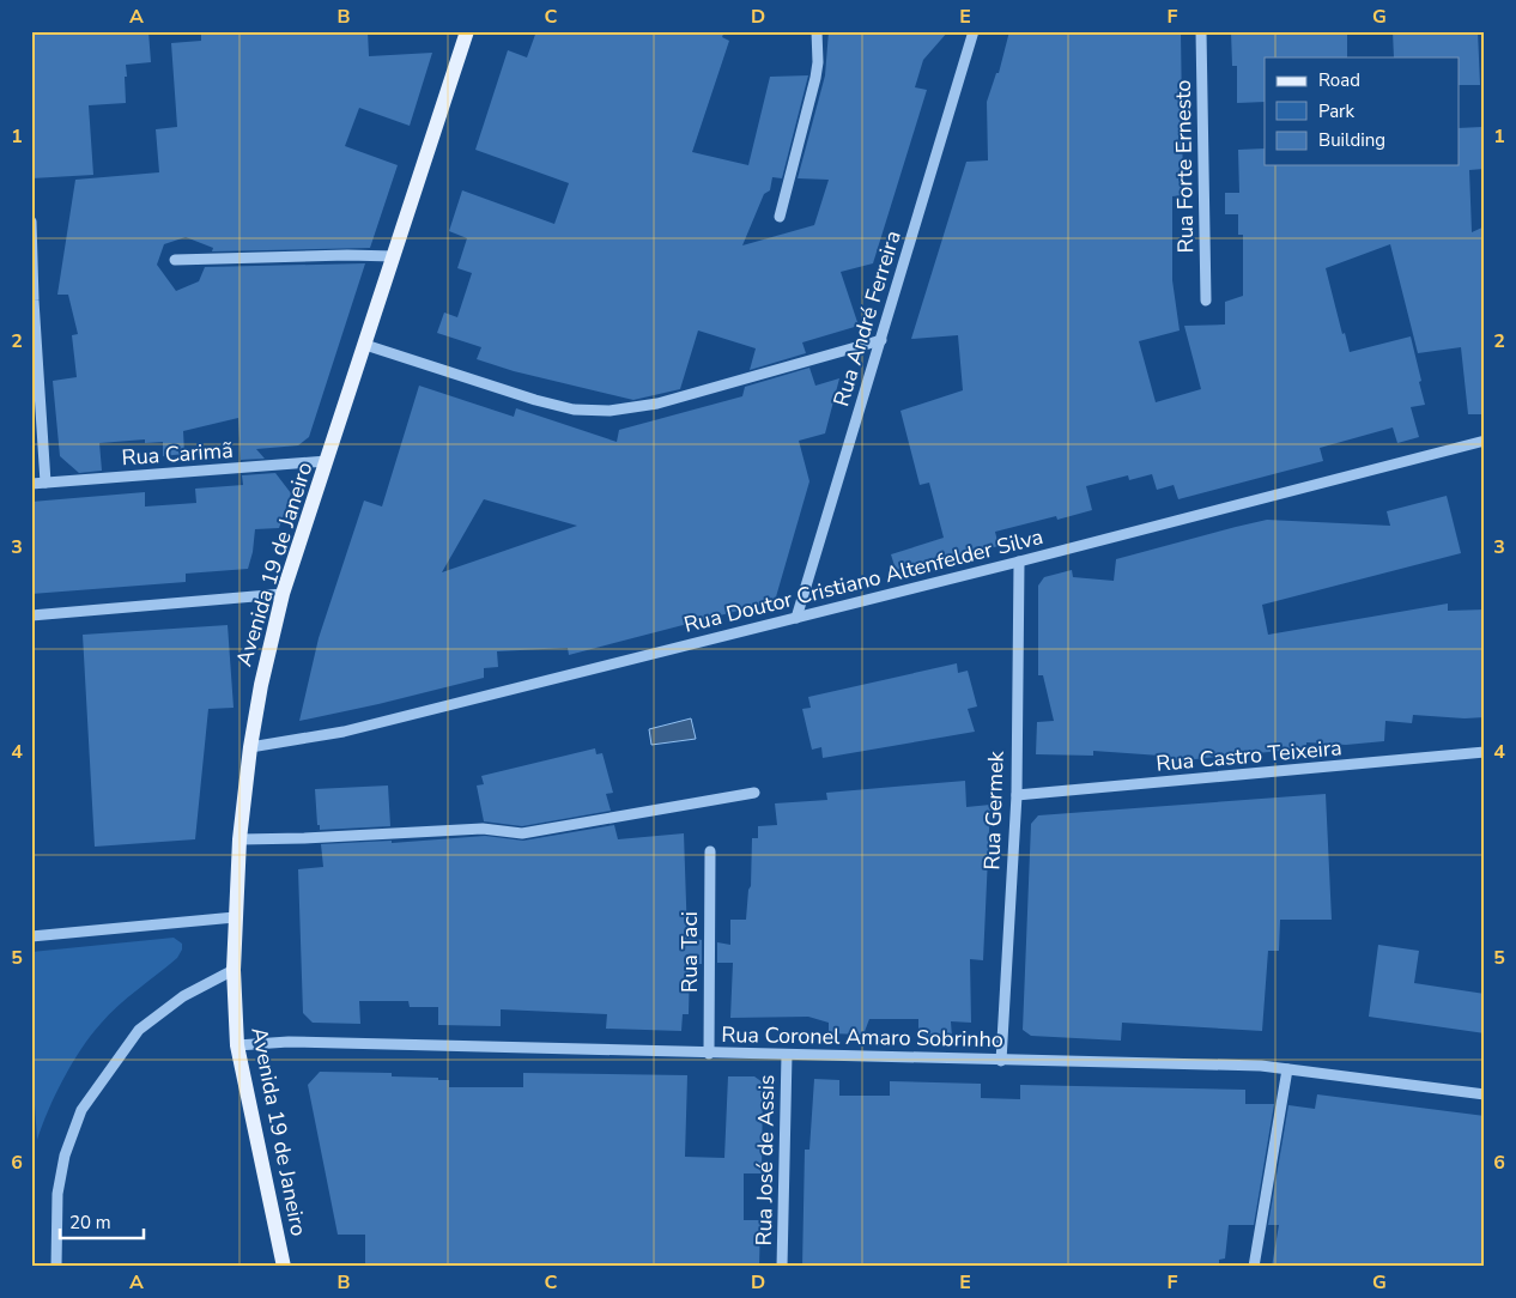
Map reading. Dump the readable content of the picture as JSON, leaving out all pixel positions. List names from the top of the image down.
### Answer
{
  "streets": {
    "main road": ["Avenida 19 de Janeiro"],
    "street": [
      "Rua Forte Ernesto",
      "Rua André Ferreira",
      "Rua Carimã",
      "Rua Doutor Cristiano Altenfelder Silva",
      "Rua Castro Teixeira",
      "Rua Germek",
      "Rua Taci",
      "Rua Coronel Amaro Sobrinho",
      "Rua José de Assis"
    ]
  },
  "crossings": [
    ["Rua André Ferreira", "Rua Doutor Cristiano Altenfelder Silva"],
    ["Rua Carimã", "Avenida 19 de Janeiro"],
    ["Avenida 19 de Janeiro", "Rua Doutor Cristiano Altenfelder Silva"],
    ["Avenida 19 de Janeiro", "Rua Coronel Amaro Sobrinho"],
    ["Rua Doutor Cristiano Altenfelder Silva", "Rua Germek"],
    ["Rua Castro Teixeira", "Rua Germek"],
    ["Rua Germek", "Rua Coronel Amaro Sobrinho"],
    ["Rua Taci", "Rua Coronel Amaro Sobrinho"],
    ["Rua Coronel Amaro Sobrinho", "Rua José de Assis"]
  ],
  "legend": ["Road", "Park", "Building"],
  "scale_bar": "20 m",
  "grid": {
    "columns": [
      "A",
      "B",
      "C",
      "D",
      "E",
      "F",
      "G"
    ],
    "rows": [
      "1",
      "2",
      "3",
      "4",
      "5",
      "6"
    ]
  }
}
